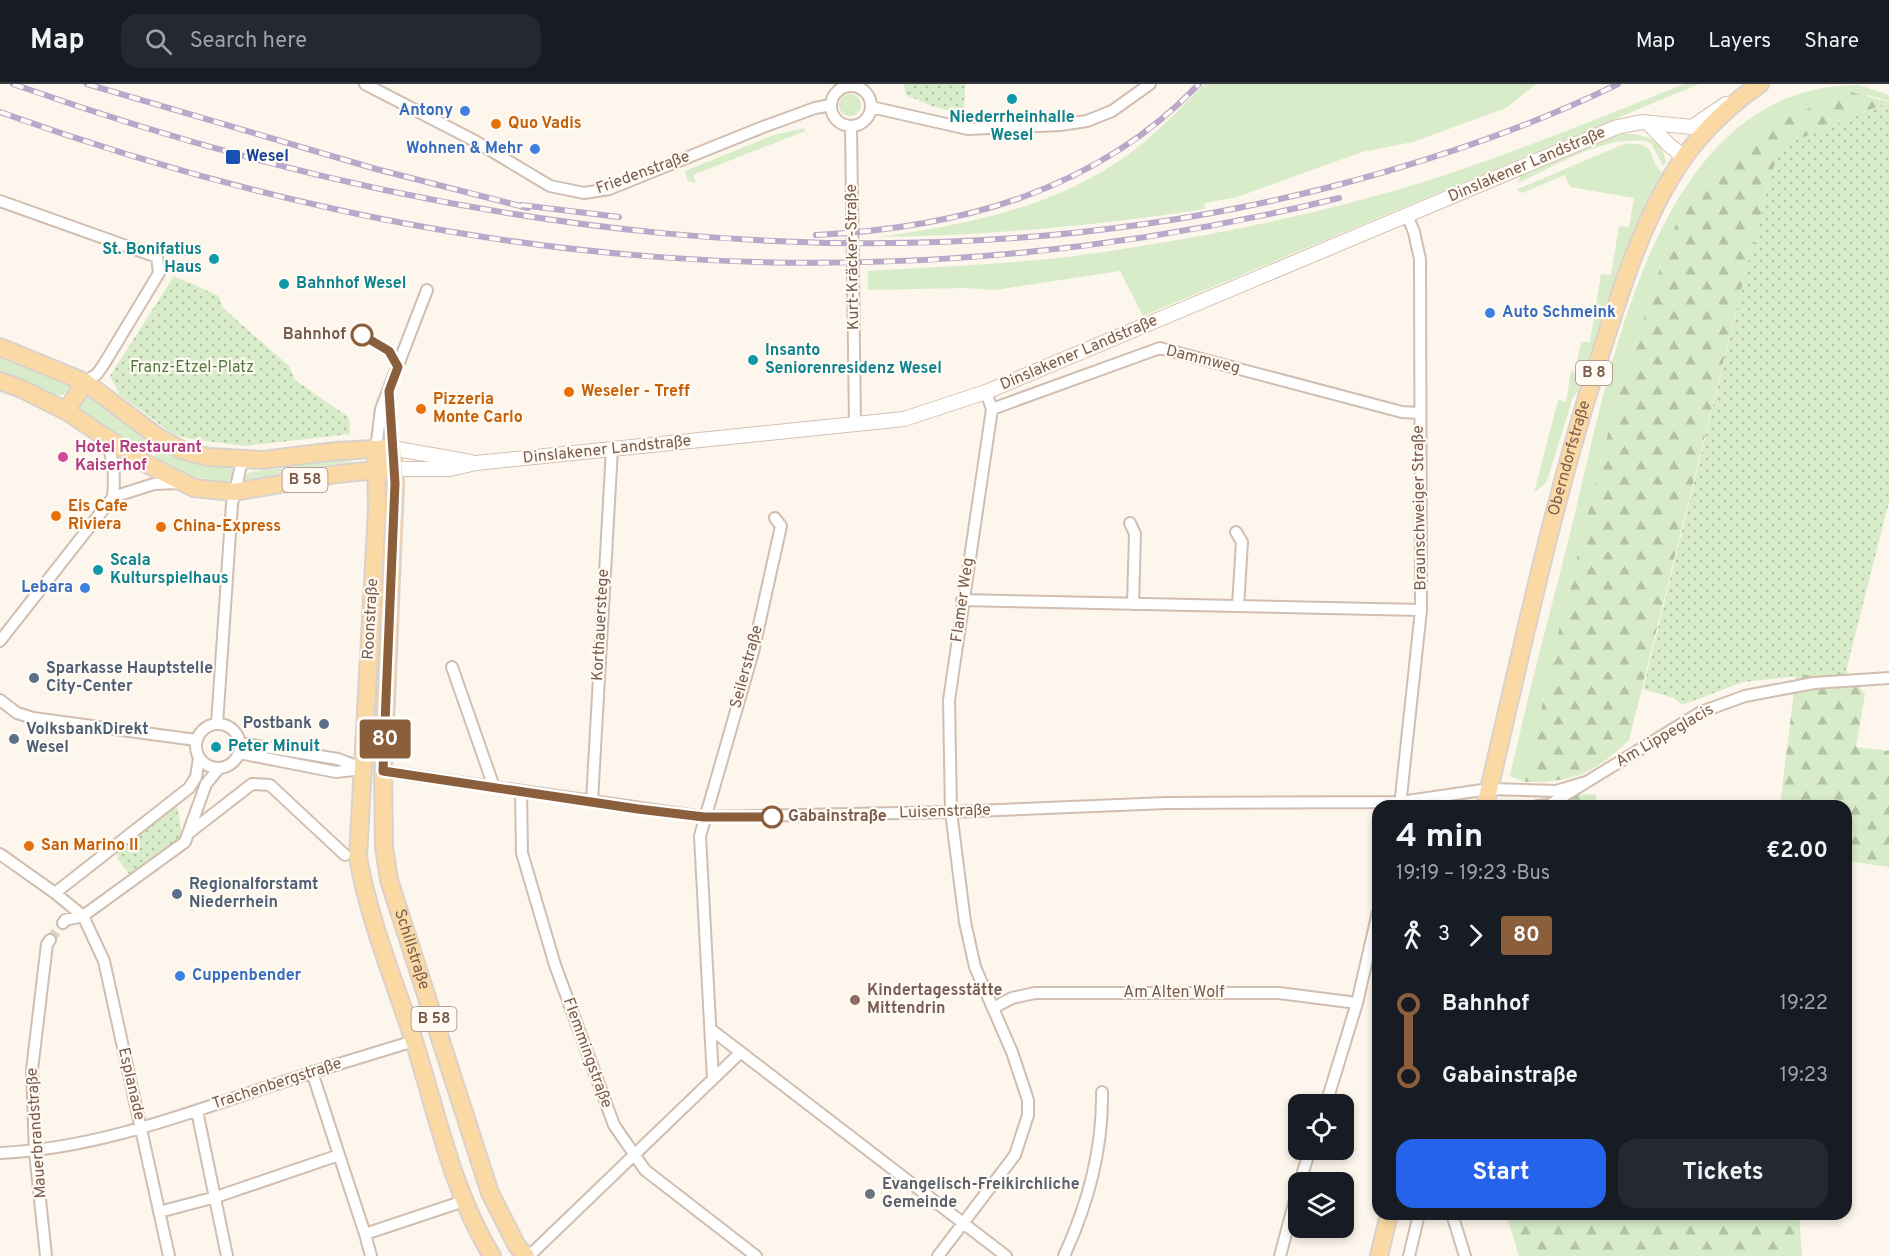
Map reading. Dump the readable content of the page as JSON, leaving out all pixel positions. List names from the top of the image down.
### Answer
{
  "streets": {
    "main road": [
      "Dinslakener Landstraße",
      "B 8",
      "Oberndorfstraße",
      "B 58",
      "Roonstraße",
      "Schillstraße"
    ],
    "street": [
      "Friedenstraße",
      "Kurt-Kräcker-Straße",
      "Dammweg",
      "Braunschweiger Straße",
      "Flamer Weg",
      "Korthauerstege",
      "Seilerstraße",
      "Am Lippeglacis",
      "Luisenstraße",
      "Am Alten Wolf",
      "Flemmingstraße",
      "Esplanade",
      "Trachenbergstraße",
      "Mauerbrandstraße"
    ]
  },
  "crossings": [
    ["Dinslakener Landstraße", "Kurt-Kräcker-Straße"],
    ["Dinslakener Landstraße", "Oberndorfstraße"],
    ["Dinslakener Landstraße", "B 58"],
    ["Dinslakener Landstraße", "Braunschweiger Straße"],
    ["Dinslakener Landstraße", "Flamer Weg"],
    ["Dinslakener Landstraße", "Roonstraße"],
    ["Dinslakener Landstraße", "Korthauerstege"],
    ["Friedenstraße", "Kurt-Kräcker-Straße"],
    ["Dammweg", "Braunschweiger Straße"],
    ["Dammweg", "Flamer Weg"],
    ["Oberndorfstraße", "Am Lippeglacis"],
    ["Oberndorfstraße", "Luisenstraße"],
    ["B 58", "Roonstraße"],
    ["B 58", "Luisenstraße"],
    ["B 58", "Schillstraße"],
    ["Flamer Weg", "Luisenstraße"],
    ["Flamer Weg", "Am Alten Wolf"],
    ["Roonstraße", "Schillstraße"],
    ["Korthauerstege", "Luisenstraße"],
    ["Seilerstraße", "Luisenstraße"],
    ["Am Lippeglacis", "Luisenstraße"],
    ["Luisenstraße", "Schillstraße"],
    ["Luisenstraße", "Flemmingstraße"],
    ["Schillstraße", "Trachenbergstraße"],
    ["Esplanade", "Trachenbergstraße"],
    ["Trachenbergstraße", "Mauerbrandstraße"]
  ],
  "parks": ["Franz-Etzel-Platz"],
  "places": {
    "other": [
      "Niederrheinhalle Wesel",
      "Antony",
      "Quo Vadis",
      "Wohnen & Mehr",
      "St. Bonifatius Haus",
      "Bahnhof Wesel",
      "Auto Schmeink",
      "Bahnhof",
      "Insanto Seniorenresidenz Wesel",
      "Weseler - Treff",
      "Pizzeria Monte Carlo",
      "Hotel Restaurant Kaiserhof",
      "Eis Cafe Riviera",
      "China-Express",
      "Scala Kulturspielhaus",
      "Lebara",
      "Sparkasse Hauptstelle City-Center",
      "Postbank",
      "VolksbankDirekt Wesel",
      "Peter Minuit",
      "Gabainstraße",
      "San Marino II",
      "Regionalforstamt Niederrhein",
      "Cuppenbender",
      "Kindertagesstätte Mittendrin",
      "Evangelisch-Freikirchliche Gemeinde"
    ],
    "transit": ["Wesel"]
  },
  "lines": ["bus line 80"],
  "page": {
    "header": "Map",
    "search": "Search here",
    "nav": ["Map", "Layers", "Share"],
    "on_map": "80",
    "heading": ["4 min", "19:19 – 19:23 · Bus", "€2.00"],
    "legs": ["3", "80"],
    "list": [
      {
        "name": "Bahnhof",
        "value": "19:22"
      },
      {
        "name": "Gabainstraße",
        "value": "19:23"
      }
    ],
    "buttons": ["Start", "Tickets"]
  }
}
